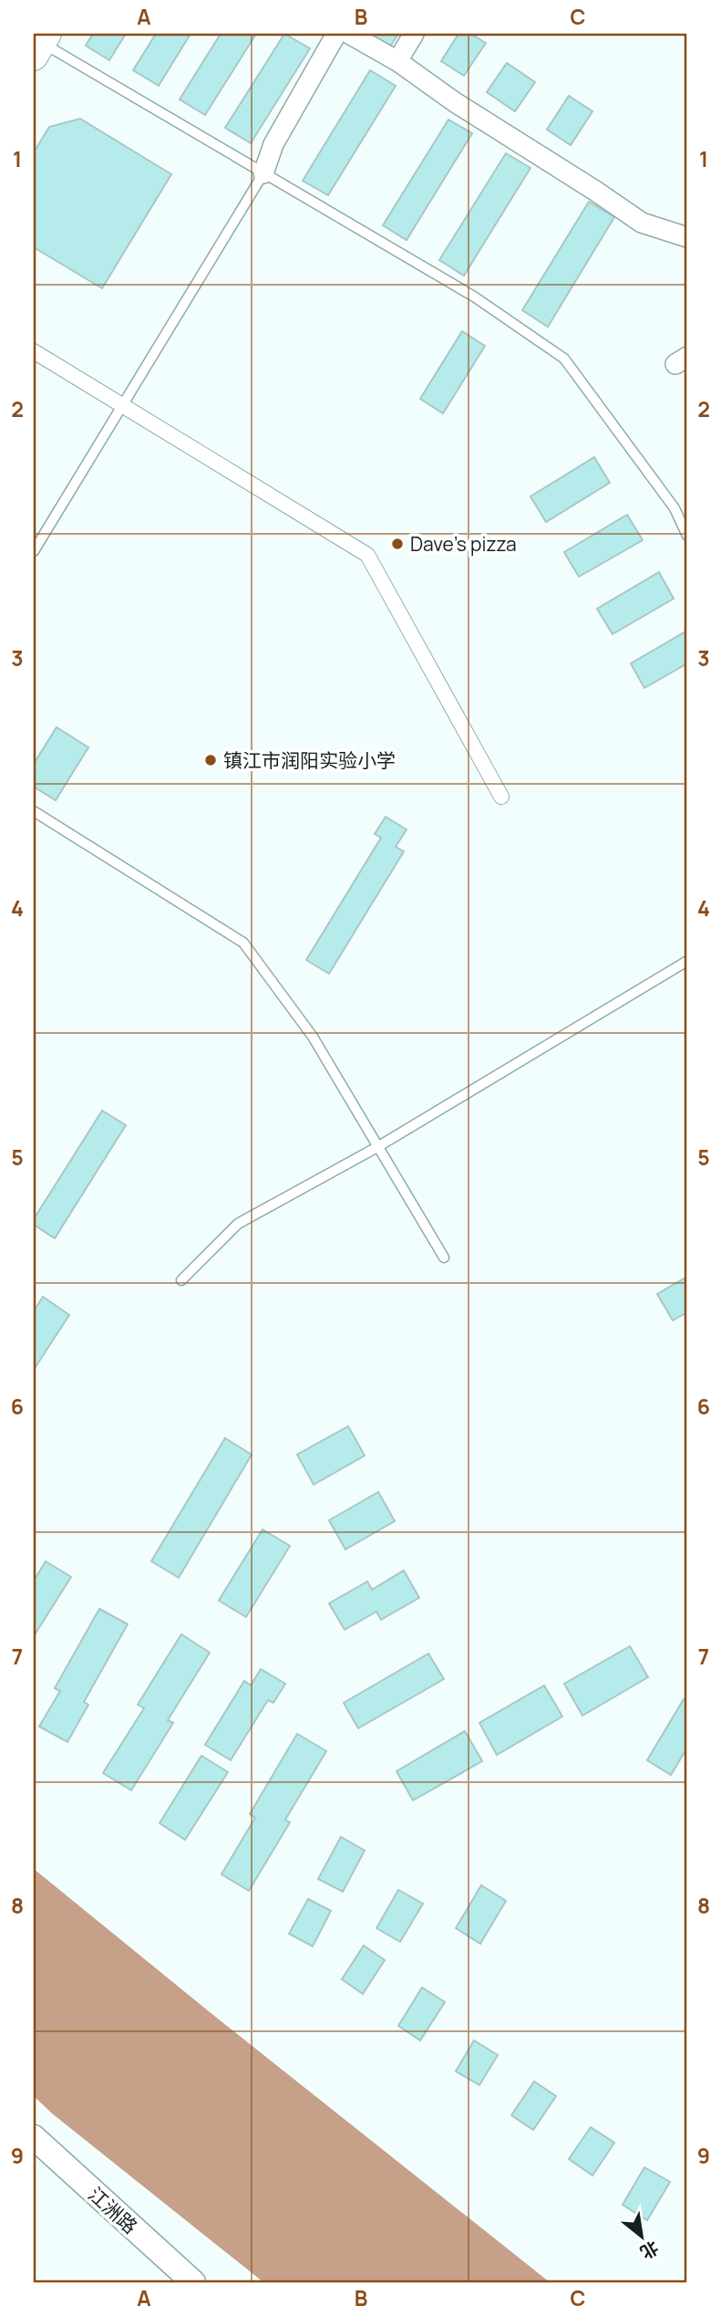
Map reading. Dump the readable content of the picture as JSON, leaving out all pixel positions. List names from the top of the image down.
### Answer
{
  "streets": {
    "street": ["江洲路"]
  },
  "places": ["Dave's pizza", "镇江市润阳实验小学"],
  "north": "bottom right",
  "grid": {
    "columns": ["A", "B", "C"],
    "rows": [
      "1",
      "2",
      "3",
      "4",
      "5",
      "6",
      "7",
      "8",
      "9"
    ]
  }
}
